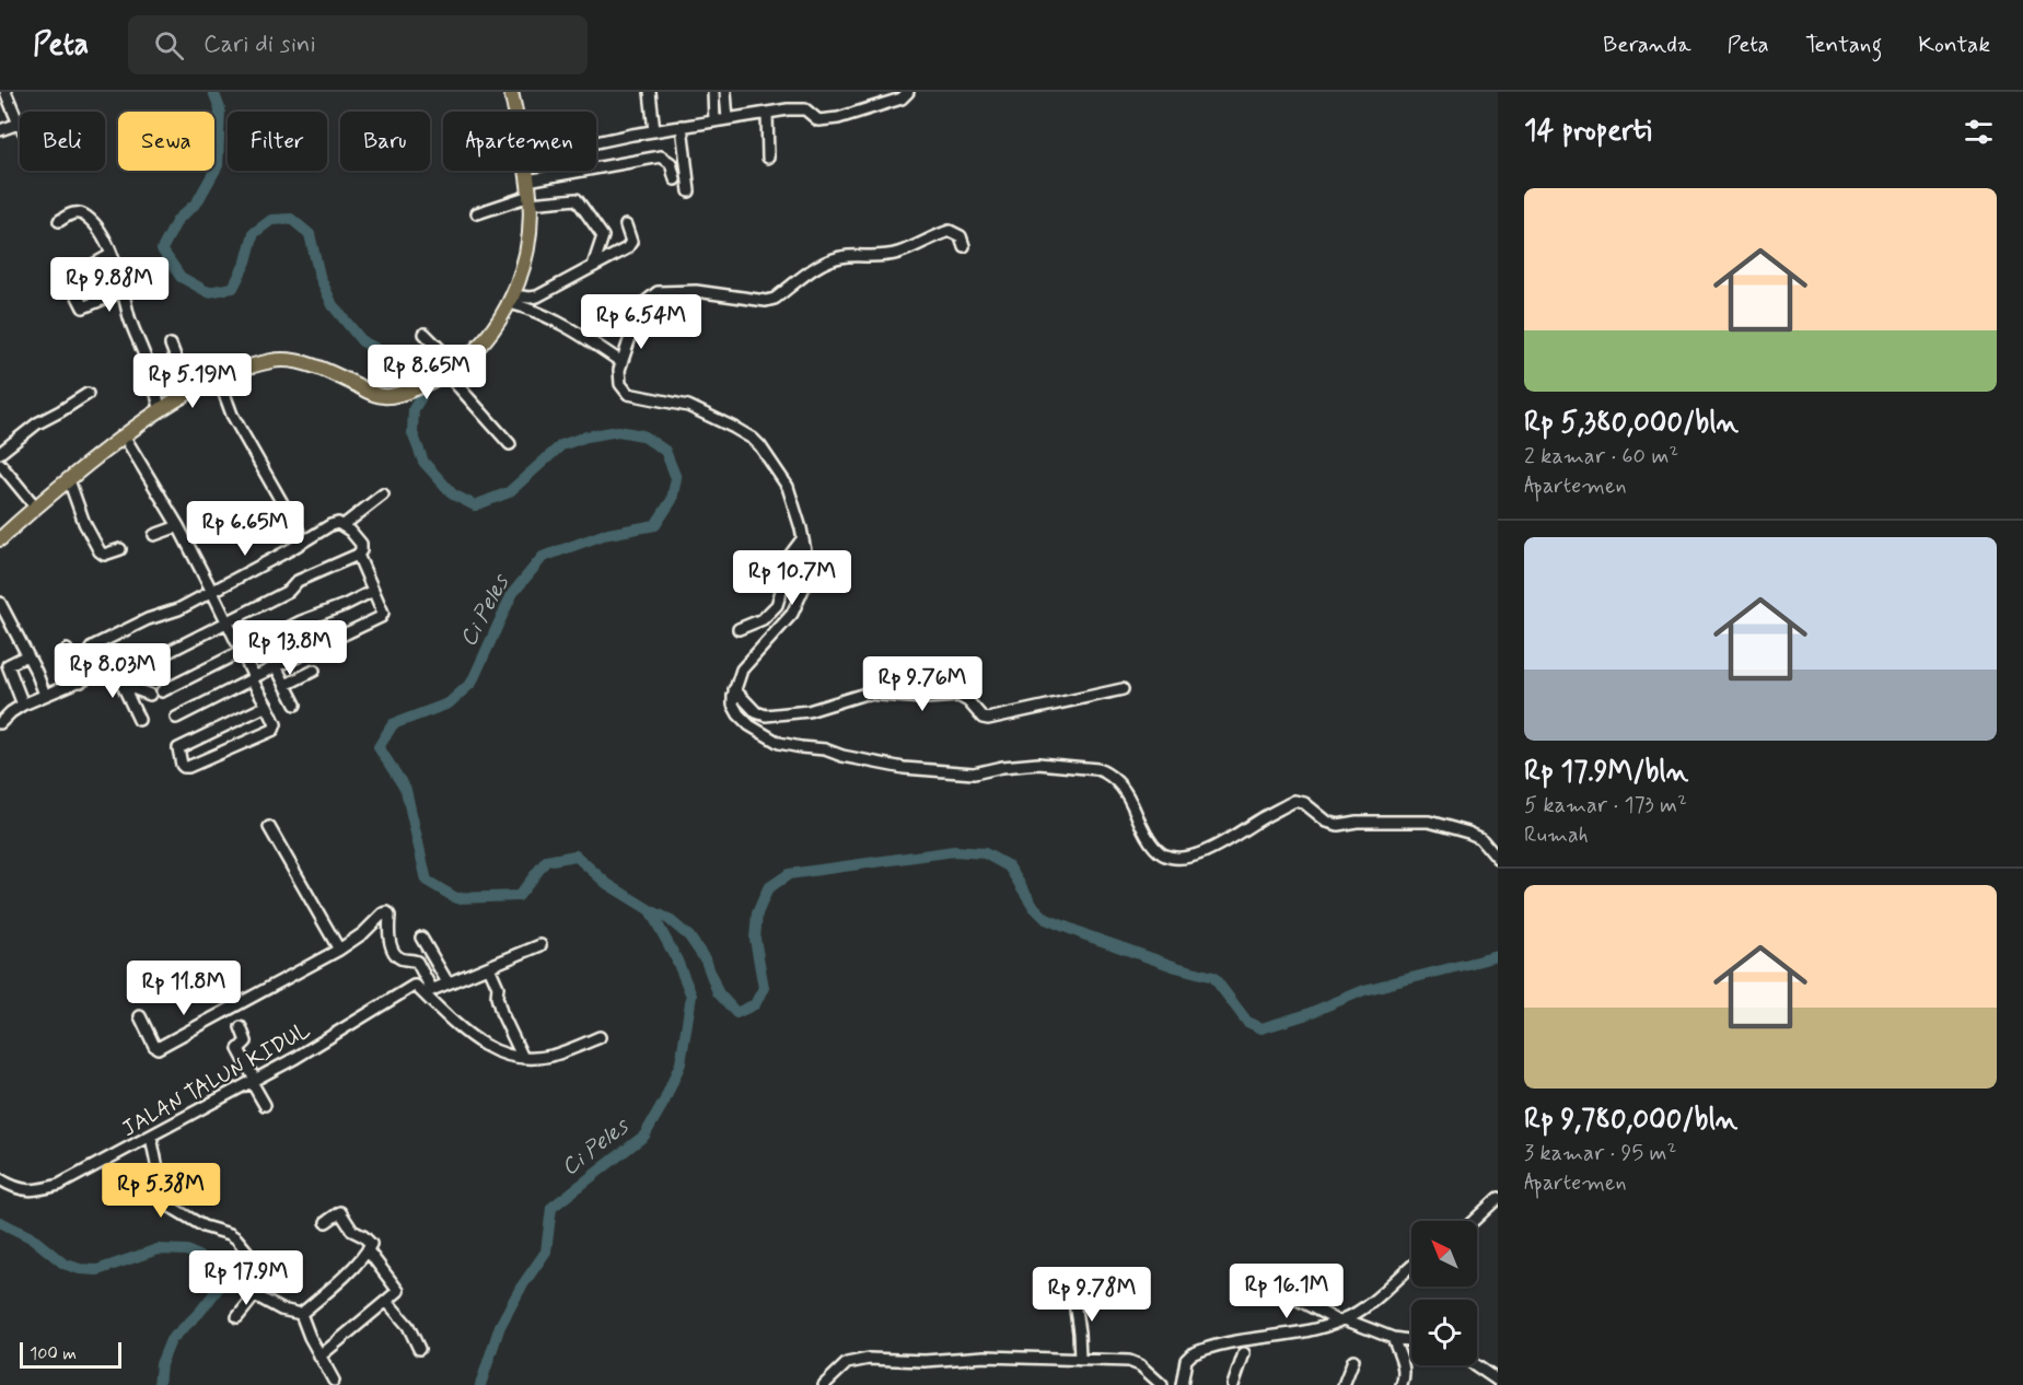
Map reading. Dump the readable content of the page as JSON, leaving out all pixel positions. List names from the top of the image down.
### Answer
{
  "streets": {
    "street": ["JALAN TALUN KIDUL"]
  },
  "water": ["Ci Peles"],
  "scale_bar": "100 m",
  "north": "top left",
  "page": {
    "header": "Peta",
    "search": "Cari di sini",
    "nav": [
      "Beranda",
      "Peta",
      "Tentang",
      "Kontak"
    ],
    "heading": "14 properti",
    "chip": [
      "Beli",
      "Sewa",
      "Filter",
      "Baru",
      "Apartemen"
    ],
    "list": [
      {
        "name": "Rp 5,380,000/bln",
        "note": "2 kamar · 60 m² · Apartemen"
      },
      {
        "name": "Rp 17.9M/bln",
        "note": "5 kamar · 173 m² · Rumah"
      },
      {
        "name": "Rp 9,780,000/bln",
        "note": "3 kamar · 95 m² · Apartemen"
      }
    ],
    "price": [
      "Rp 9.88M",
      "Rp 6.54M",
      "Rp 8.65M",
      "Rp 5.19M",
      "Rp 6.65M",
      "Rp 10.7M",
      "Rp 13.8M",
      "Rp 8.03M",
      "Rp 9.76M",
      "Rp 11.8M",
      "Rp 5.38M",
      "Rp 17.9M",
      "Rp 16.1M",
      "Rp 9.78M"
    ],
    "scale": "100 m"
  }
}
